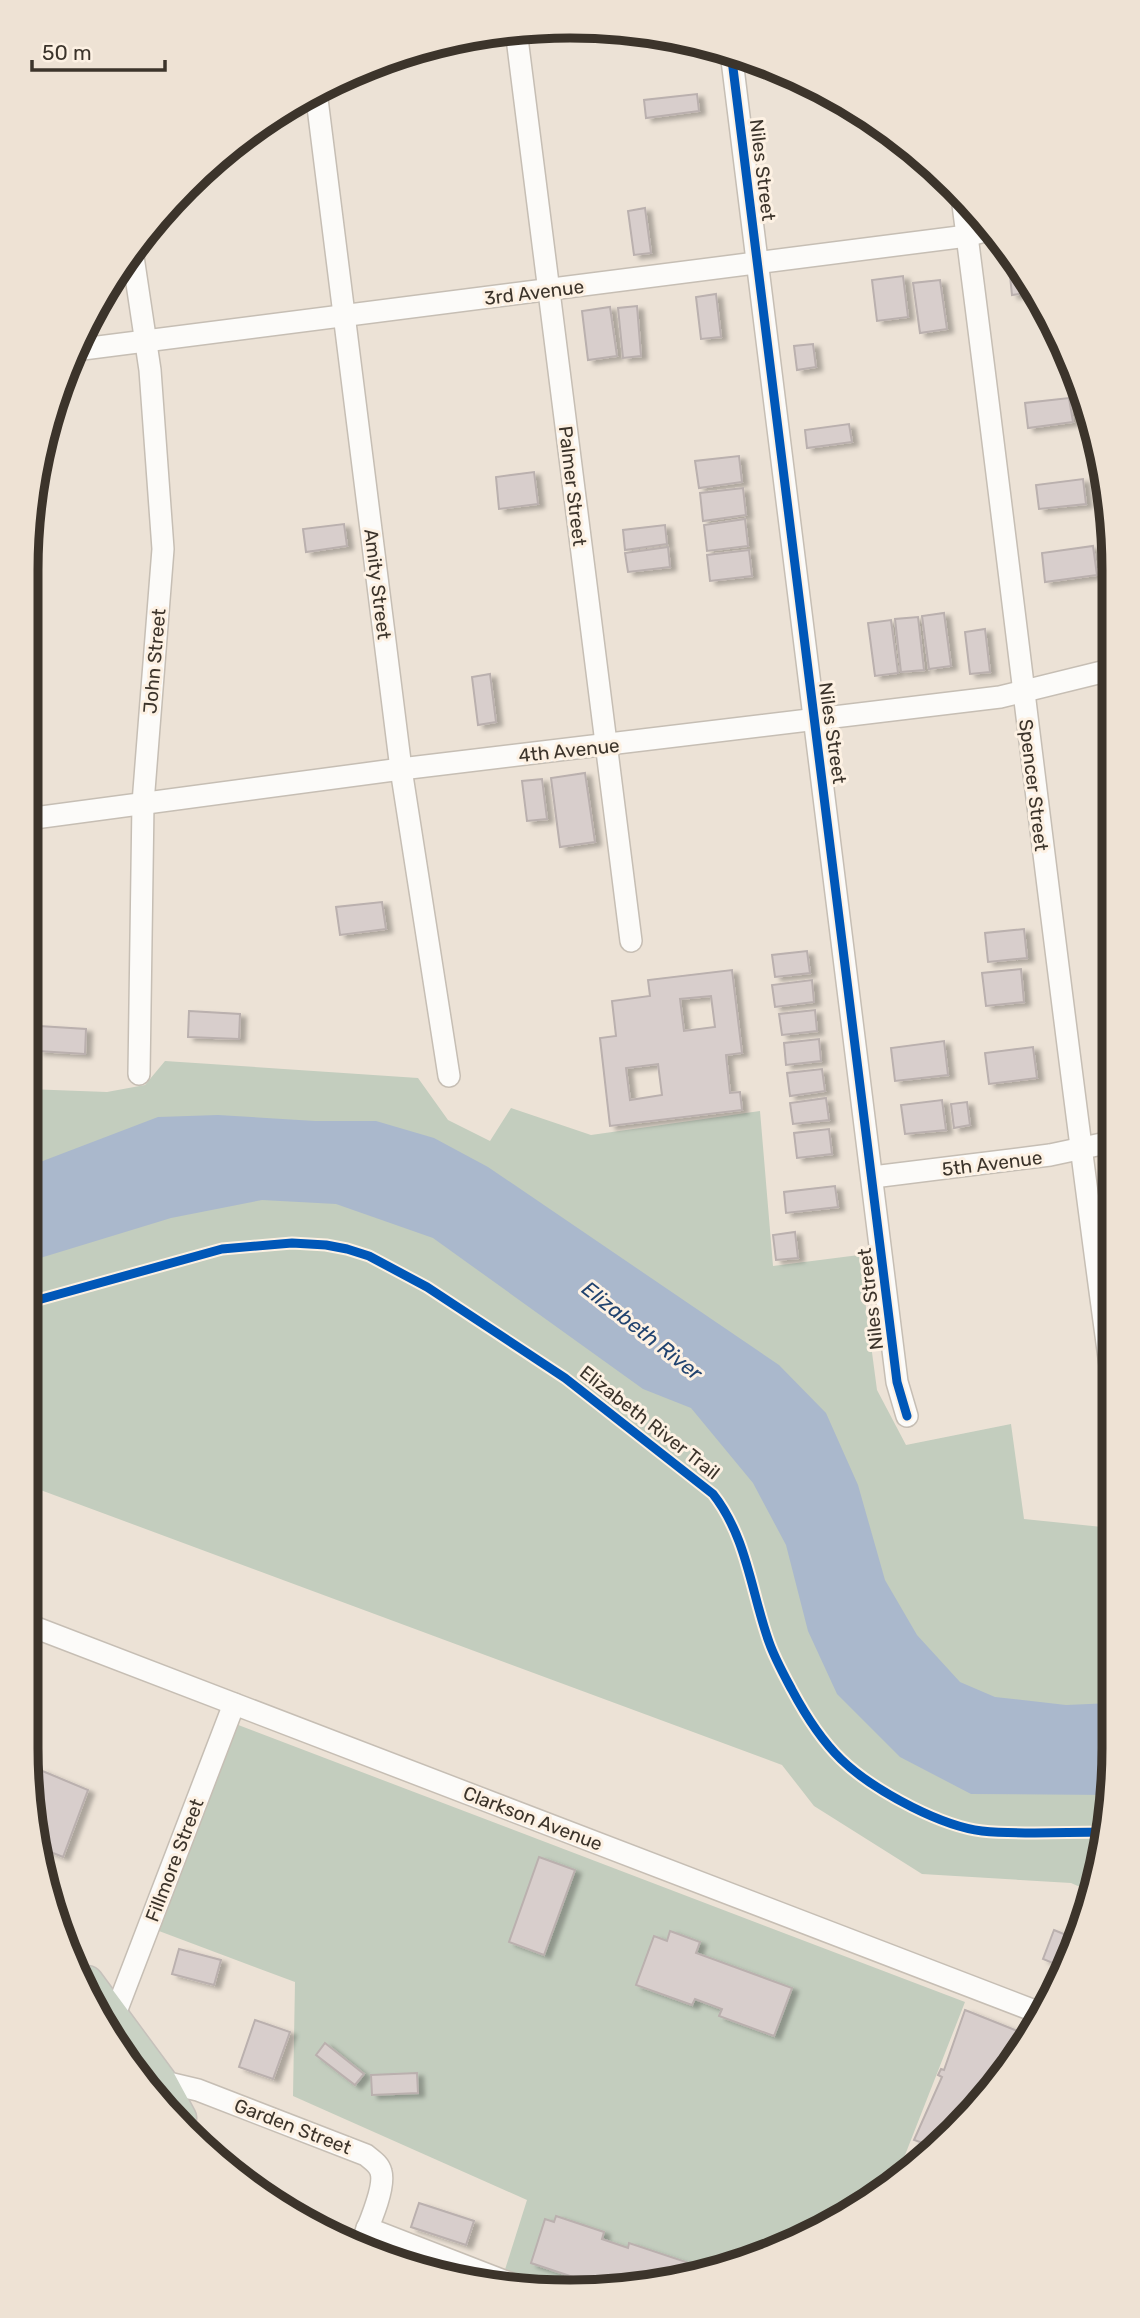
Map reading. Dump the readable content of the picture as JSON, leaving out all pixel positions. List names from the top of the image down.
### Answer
{
  "streets": {
    "street": [
      "Niles Street",
      "3rd Avenue",
      "Palmer Street",
      "Amity Street",
      "John Street",
      "4th Avenue",
      "Spencer Street",
      "5th Avenue",
      "Clarkson Avenue",
      "Fillmore Street",
      "Garden Street"
    ],
    "cycle path": ["Elizabeth River Trail"]
  },
  "crossings": [
    ["Niles Street", "3rd Avenue"],
    ["Niles Street", "4th Avenue"],
    ["Niles Street", "5th Avenue"],
    ["3rd Avenue", "Palmer Street"],
    ["3rd Avenue", "Amity Street"],
    ["3rd Avenue", "John Street"],
    ["3rd Avenue", "Spencer Street"],
    ["Palmer Street", "4th Avenue"],
    ["Amity Street", "4th Avenue"],
    ["John Street", "4th Avenue"],
    ["4th Avenue", "Spencer Street"],
    ["Spencer Street", "5th Avenue"],
    ["Clarkson Avenue", "Fillmore Street"]
  ],
  "water": ["Elizabeth River"],
  "scale_bar": "50 m"
}
